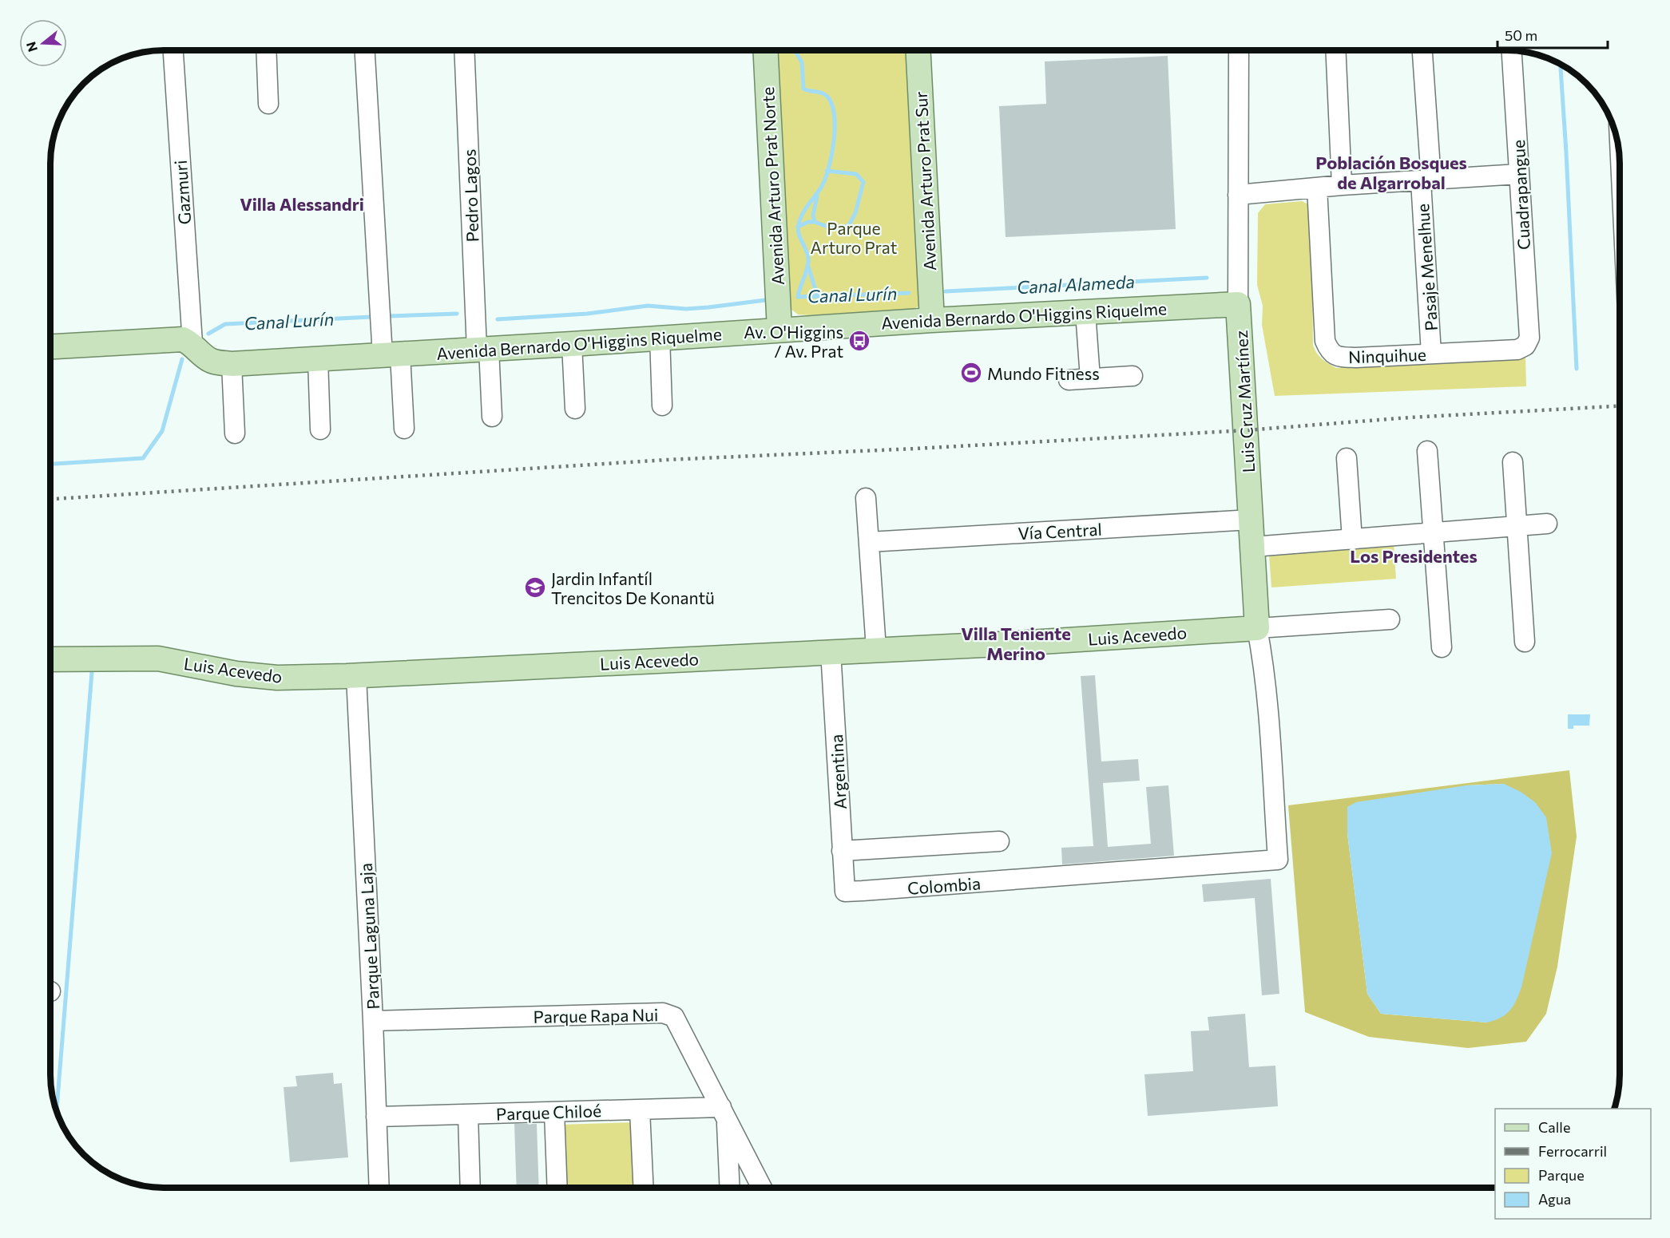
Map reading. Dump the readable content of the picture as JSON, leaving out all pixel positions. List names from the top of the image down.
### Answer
{
  "streets": {
    "main road": [
      "Avenida Arturo Prat Sur",
      "Avenida Arturo Prat Norte",
      "Avenida Bernardo O'Higgins Riquelme",
      "Luis Cruz Martínez",
      "Luis Acevedo"
    ],
    "street": [
      "Gazmuri",
      "Cuadrapangue",
      "Pedro Lagos",
      "Pasaje Menelhue",
      "Ninquihue",
      "Vía Central",
      "Argentina",
      "Colombia",
      "Parque Laguna Laja",
      "Parque Rapa Nui",
      "Parque Chiloé"
    ]
  },
  "crossings": [
    ["Avenida Arturo Prat Sur", "Avenida Bernardo O'Higgins Riquelme"],
    ["Avenida Arturo Prat Norte", "Avenida Bernardo O'Higgins Riquelme"],
    ["Gazmuri", "Avenida Bernardo O'Higgins Riquelme"],
    ["Cuadrapangue", "Ninquihue"],
    ["Pedro Lagos", "Avenida Bernardo O'Higgins Riquelme"],
    ["Pasaje Menelhue", "Ninquihue"],
    ["Avenida Bernardo O'Higgins Riquelme", "Luis Cruz Martínez"],
    ["Luis Cruz Martínez", "Vía Central"],
    ["Luis Cruz Martínez", "Luis Acevedo"],
    ["Luis Cruz Martínez", "Colombia"],
    ["Luis Acevedo", "Argentina"],
    ["Luis Acevedo", "Colombia"],
    ["Luis Acevedo", "Parque Laguna Laja"],
    ["Argentina", "Colombia"],
    ["Parque Laguna Laja", "Parque Rapa Nui"],
    ["Parque Laguna Laja", "Parque Chiloé"],
    ["Parque Rapa Nui", "Parque Chiloé"]
  ],
  "districts": [
    "Población Bosques de Algarrobal",
    "Villa Alessandri",
    "Los Presidentes",
    "Villa Teniente Merino"
  ],
  "water": ["Canal Alameda", "Canal Lurín"],
  "parks": ["Parque Arturo Prat"],
  "places": {
    "bus stop": ["Av. O'Higgins / Av. Prat"],
    "sports": ["Mundo Fitness"],
    "school or university": ["Jardin Infantíl Trencitos De Konantü"]
  },
  "legend": [
    "Calle",
    "Ferrocarril",
    "Parque",
    "Agua"
  ],
  "scale_bar": "50 m",
  "north": "left"
}
